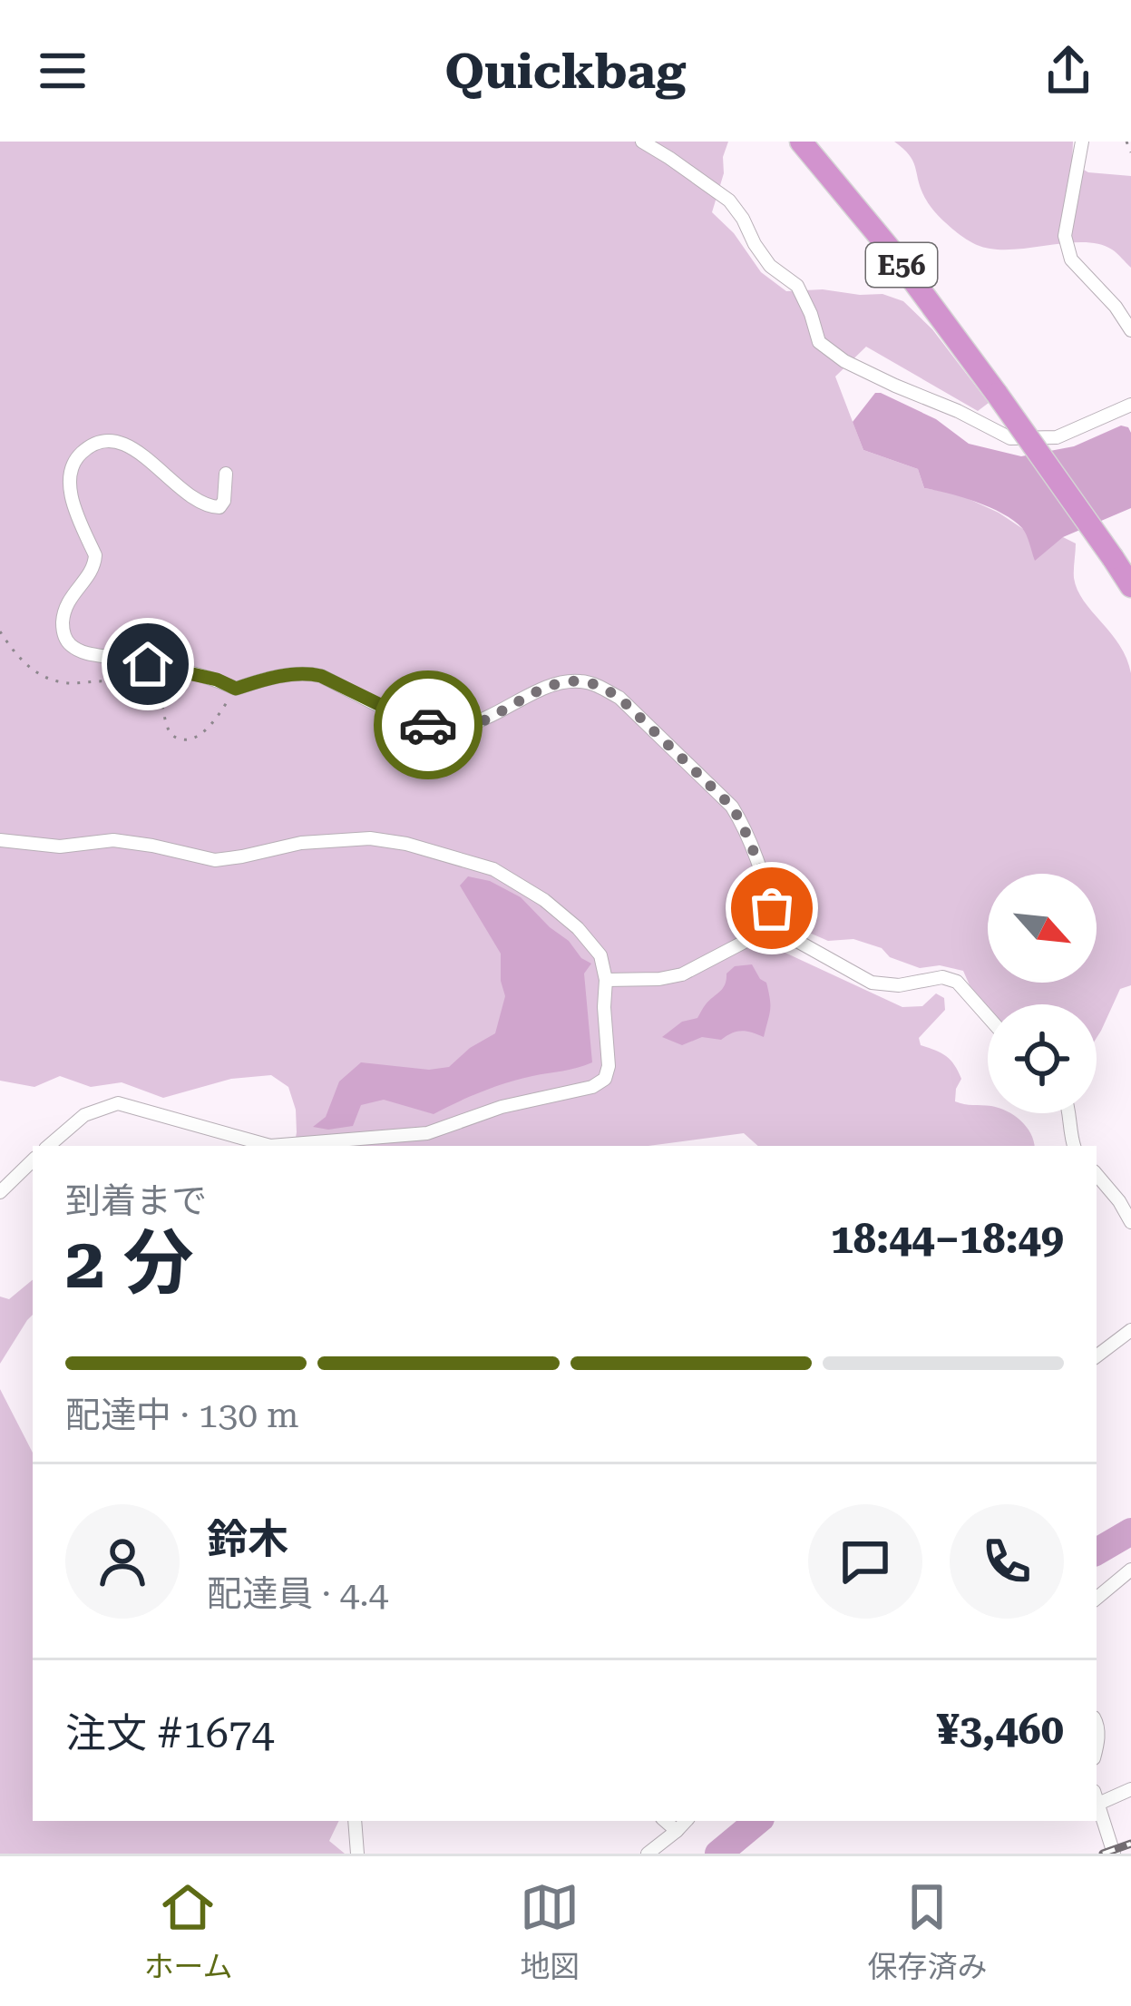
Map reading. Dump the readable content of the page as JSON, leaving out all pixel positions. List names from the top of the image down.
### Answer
{
  "streets": {
    "highway": ["E56"]
  },
  "north": "bottom right",
  "page": {
    "header": "Quickbag",
    "heading": ["2 分", "到着まで", "18:44–18:49"],
    "panel": [
      "鈴木",
      "配達員 · 4.4",
      "注文 #1674",
      "¥3,460"
    ],
    "bar": "配達中 · 130 m",
    "tabs": ["ホーム", "地図", "保存済み"]
  }
}
